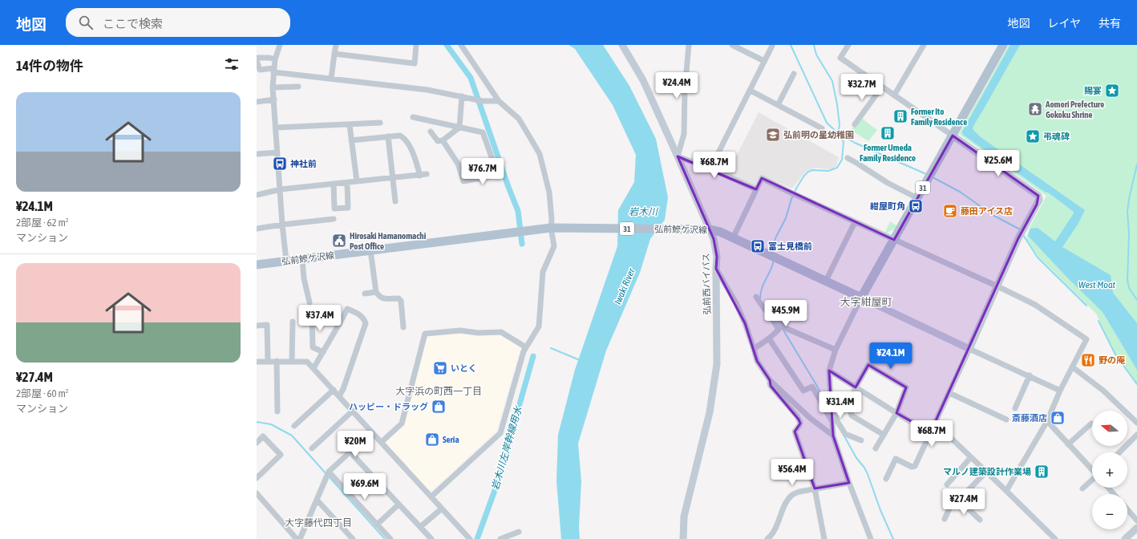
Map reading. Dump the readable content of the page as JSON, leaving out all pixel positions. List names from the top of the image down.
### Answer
{
  "streets": {
    "main road": ["31", "弘前鰺ケ沢線"],
    "street": ["弘前西バイパス"]
  },
  "crossings": [
    ["31", "弘前鰺ケ沢線"],
    ["弘前鰺ケ沢線", "弘前西バイパス"]
  ],
  "districts": ["大字紺屋町", "大字浜の町西一丁目", "大字藤代四丁目"],
  "water": [
    "岩木川",
    "West Moat",
    "Iwaki River",
    "岩木川左岸幹線用水"
  ],
  "places": {
    "place": ["賜宴", "弔魂碑"],
    "temple": ["Aomori Prefecture Gokoku Shrine"],
    "building": ["Former Ito Family Residence", "Former Umeda Family Residence", "マルノ建築設計作業場"],
    "school or university": ["弘前明の星幼稚園"],
    "bus stop": ["神社前", "紺屋町角", "富士見橋前"],
    "cafe": ["藤田アイス店"],
    "public building": ["Hirosaki Hamanomachi Post Office"],
    "restaurant": ["野の庵"],
    "supermarket": ["いとく"],
    "shop": ["ハッピー・ドラッグ", "斎藤酒店", "Seria"]
  },
  "north": "left",
  "page": {
    "header": "地図",
    "search": "ここで検索",
    "nav": ["地図", "レイヤ", "共有"],
    "heading": "14件の物件",
    "price": [
      "¥24.4M",
      "¥32.7M",
      "¥25.6M",
      "¥68.7M",
      "¥76.7M",
      "¥45.9M",
      "¥37.4M",
      "¥24.1M",
      "¥31.4M",
      "¥68.7M",
      "¥20M",
      "¥56.4M",
      "¥69.6M",
      "¥27.4M"
    ],
    "list": [
      {
        "name": "¥24.1M",
        "note": "2部屋 · 62 m² · マンション"
      },
      {
        "name": "¥27.4M",
        "note": "2部屋 · 60 m² · マンション"
      }
    ],
    "map_buttons": ["+", "−"]
  }
}
